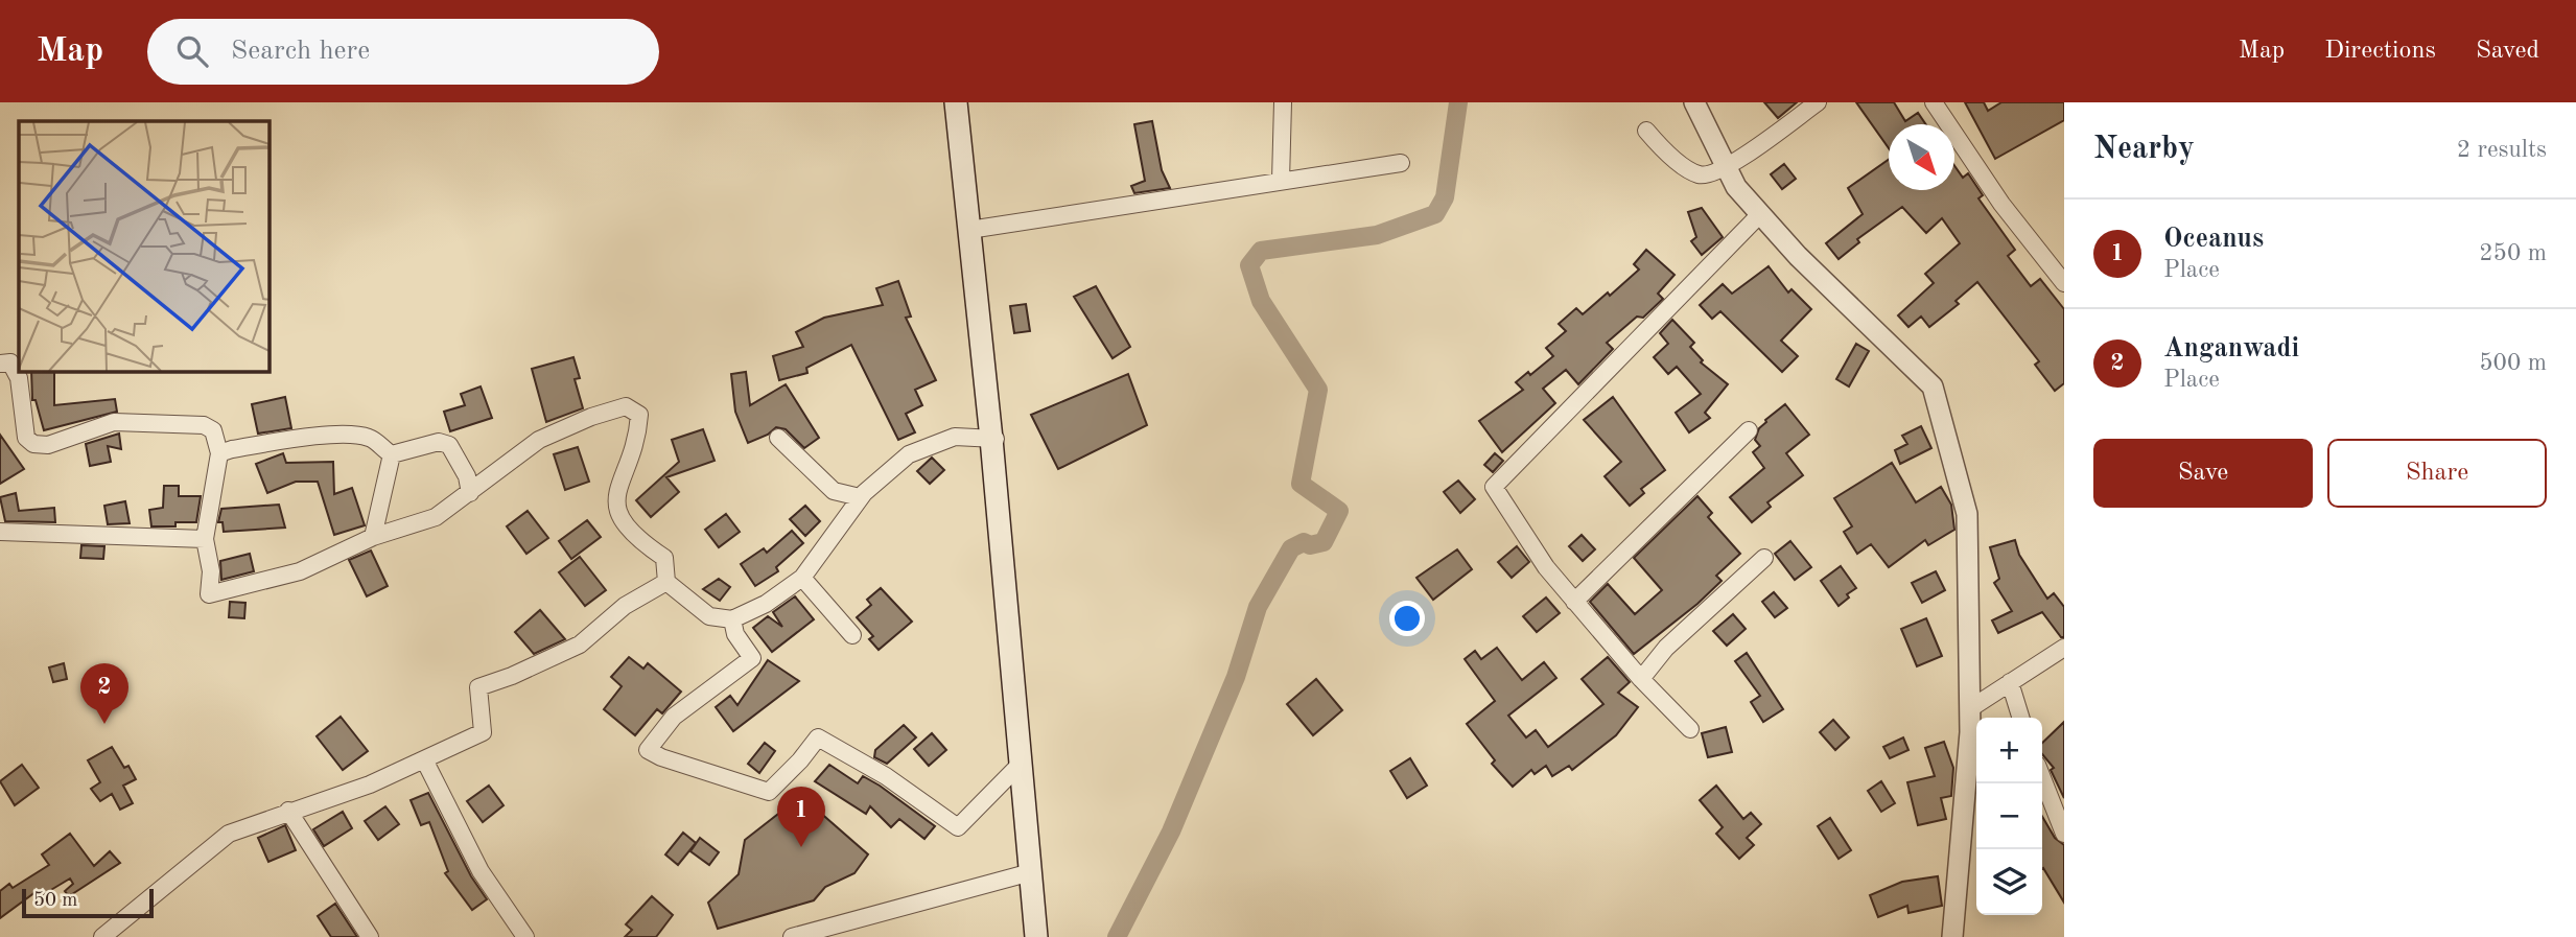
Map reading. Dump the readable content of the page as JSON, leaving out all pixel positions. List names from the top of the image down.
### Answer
{
  "scale_bar": "50 m",
  "north": "bottom right",
  "page": {
    "header": "Map",
    "search": "Search here",
    "nav": ["Map", "Directions", "Saved"],
    "heading": ["Nearby", "2 results"],
    "list": [
      {
        "mark": "1",
        "name": "Oceanus",
        "note": "Place",
        "value": "250 m"
      },
      {
        "mark": "2",
        "name": "Anganwadi",
        "note": "Place",
        "value": "500 m"
      }
    ],
    "buttons": ["Save", "Share"],
    "pins": ["2", "1"],
    "map_buttons": ["+", "−"],
    "scale": "50 m"
  }
}
